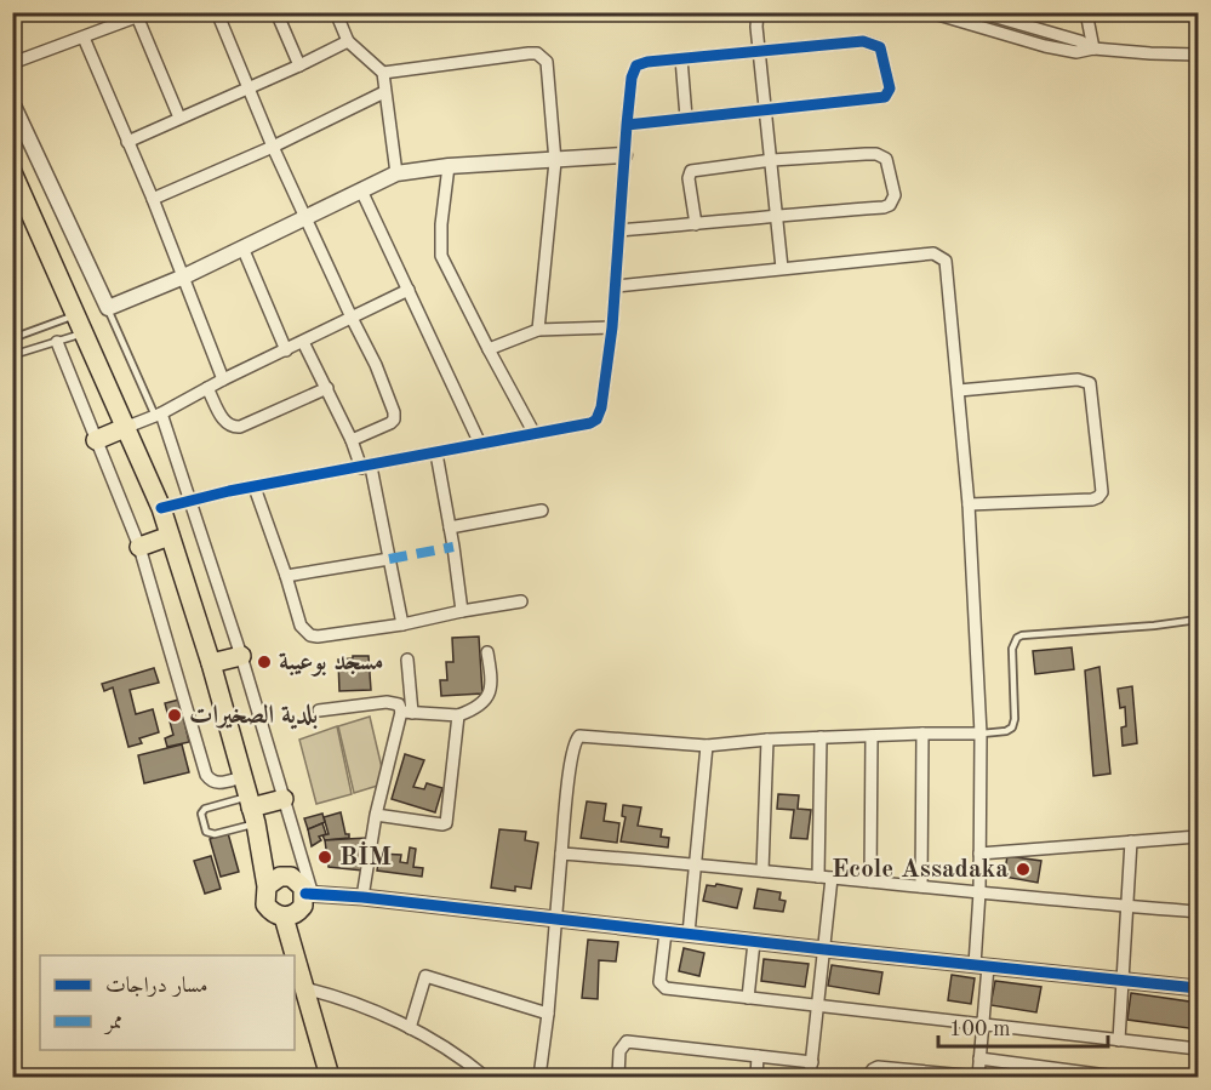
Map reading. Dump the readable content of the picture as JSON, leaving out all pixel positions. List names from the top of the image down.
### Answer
{
  "places": [
    "مسجد بوعيبة",
    "بلدية الصخيرات",
    "BİM",
    "Ecole Assadaka"
  ],
  "legend": ["مسار دراجات", "ممر"],
  "scale_bar": "100 m"
}
